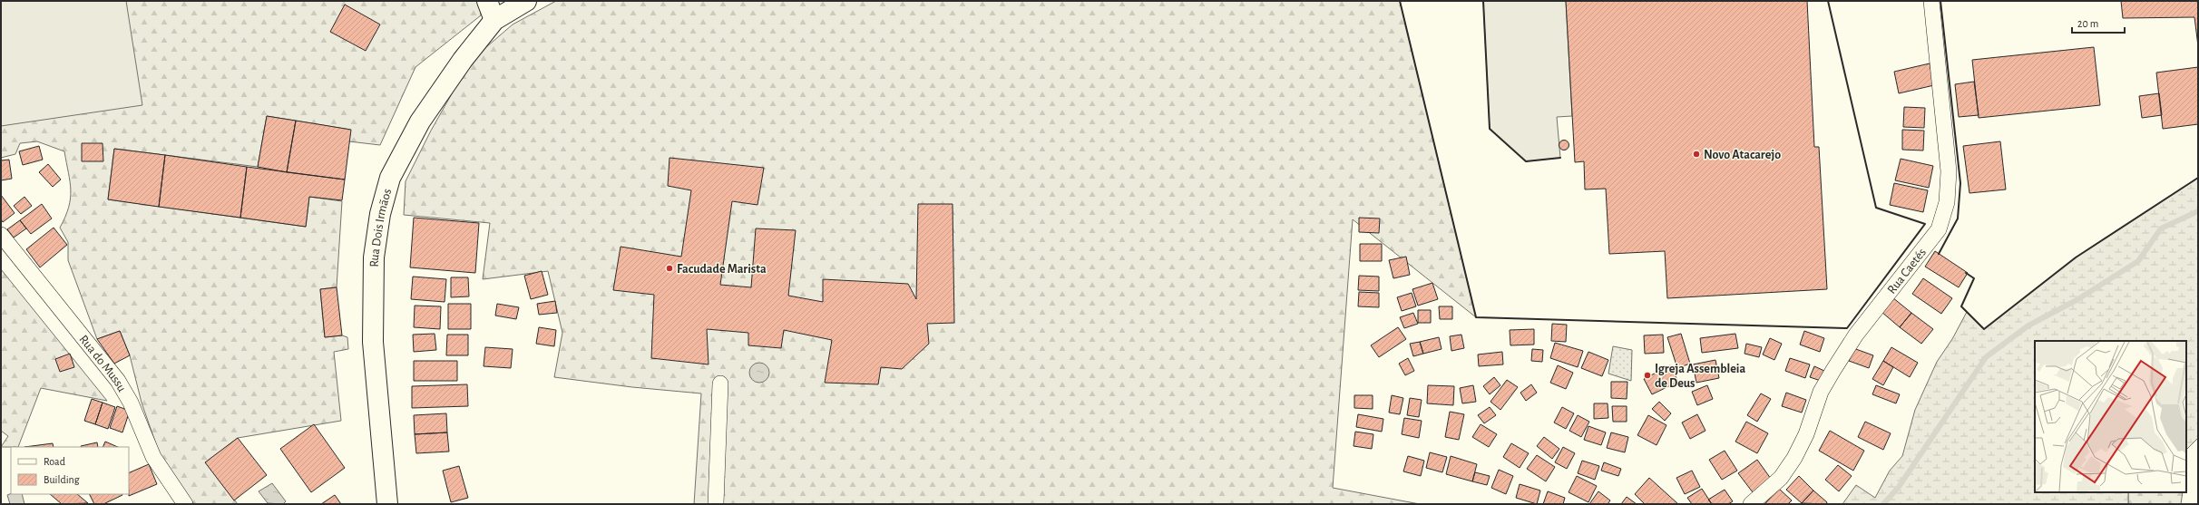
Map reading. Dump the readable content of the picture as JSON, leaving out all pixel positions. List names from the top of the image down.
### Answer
{
  "streets": {
    "main road": ["Rua Dois Irmãos"],
    "street": ["Rua Caetés", "Rua do Mussu"]
  },
  "places": ["Novo Atacarejo", "Facudade Marista", "Igreja Assembleia de Deus"],
  "legend": ["Road", "Building"],
  "scale_bar": "20 m"
}
